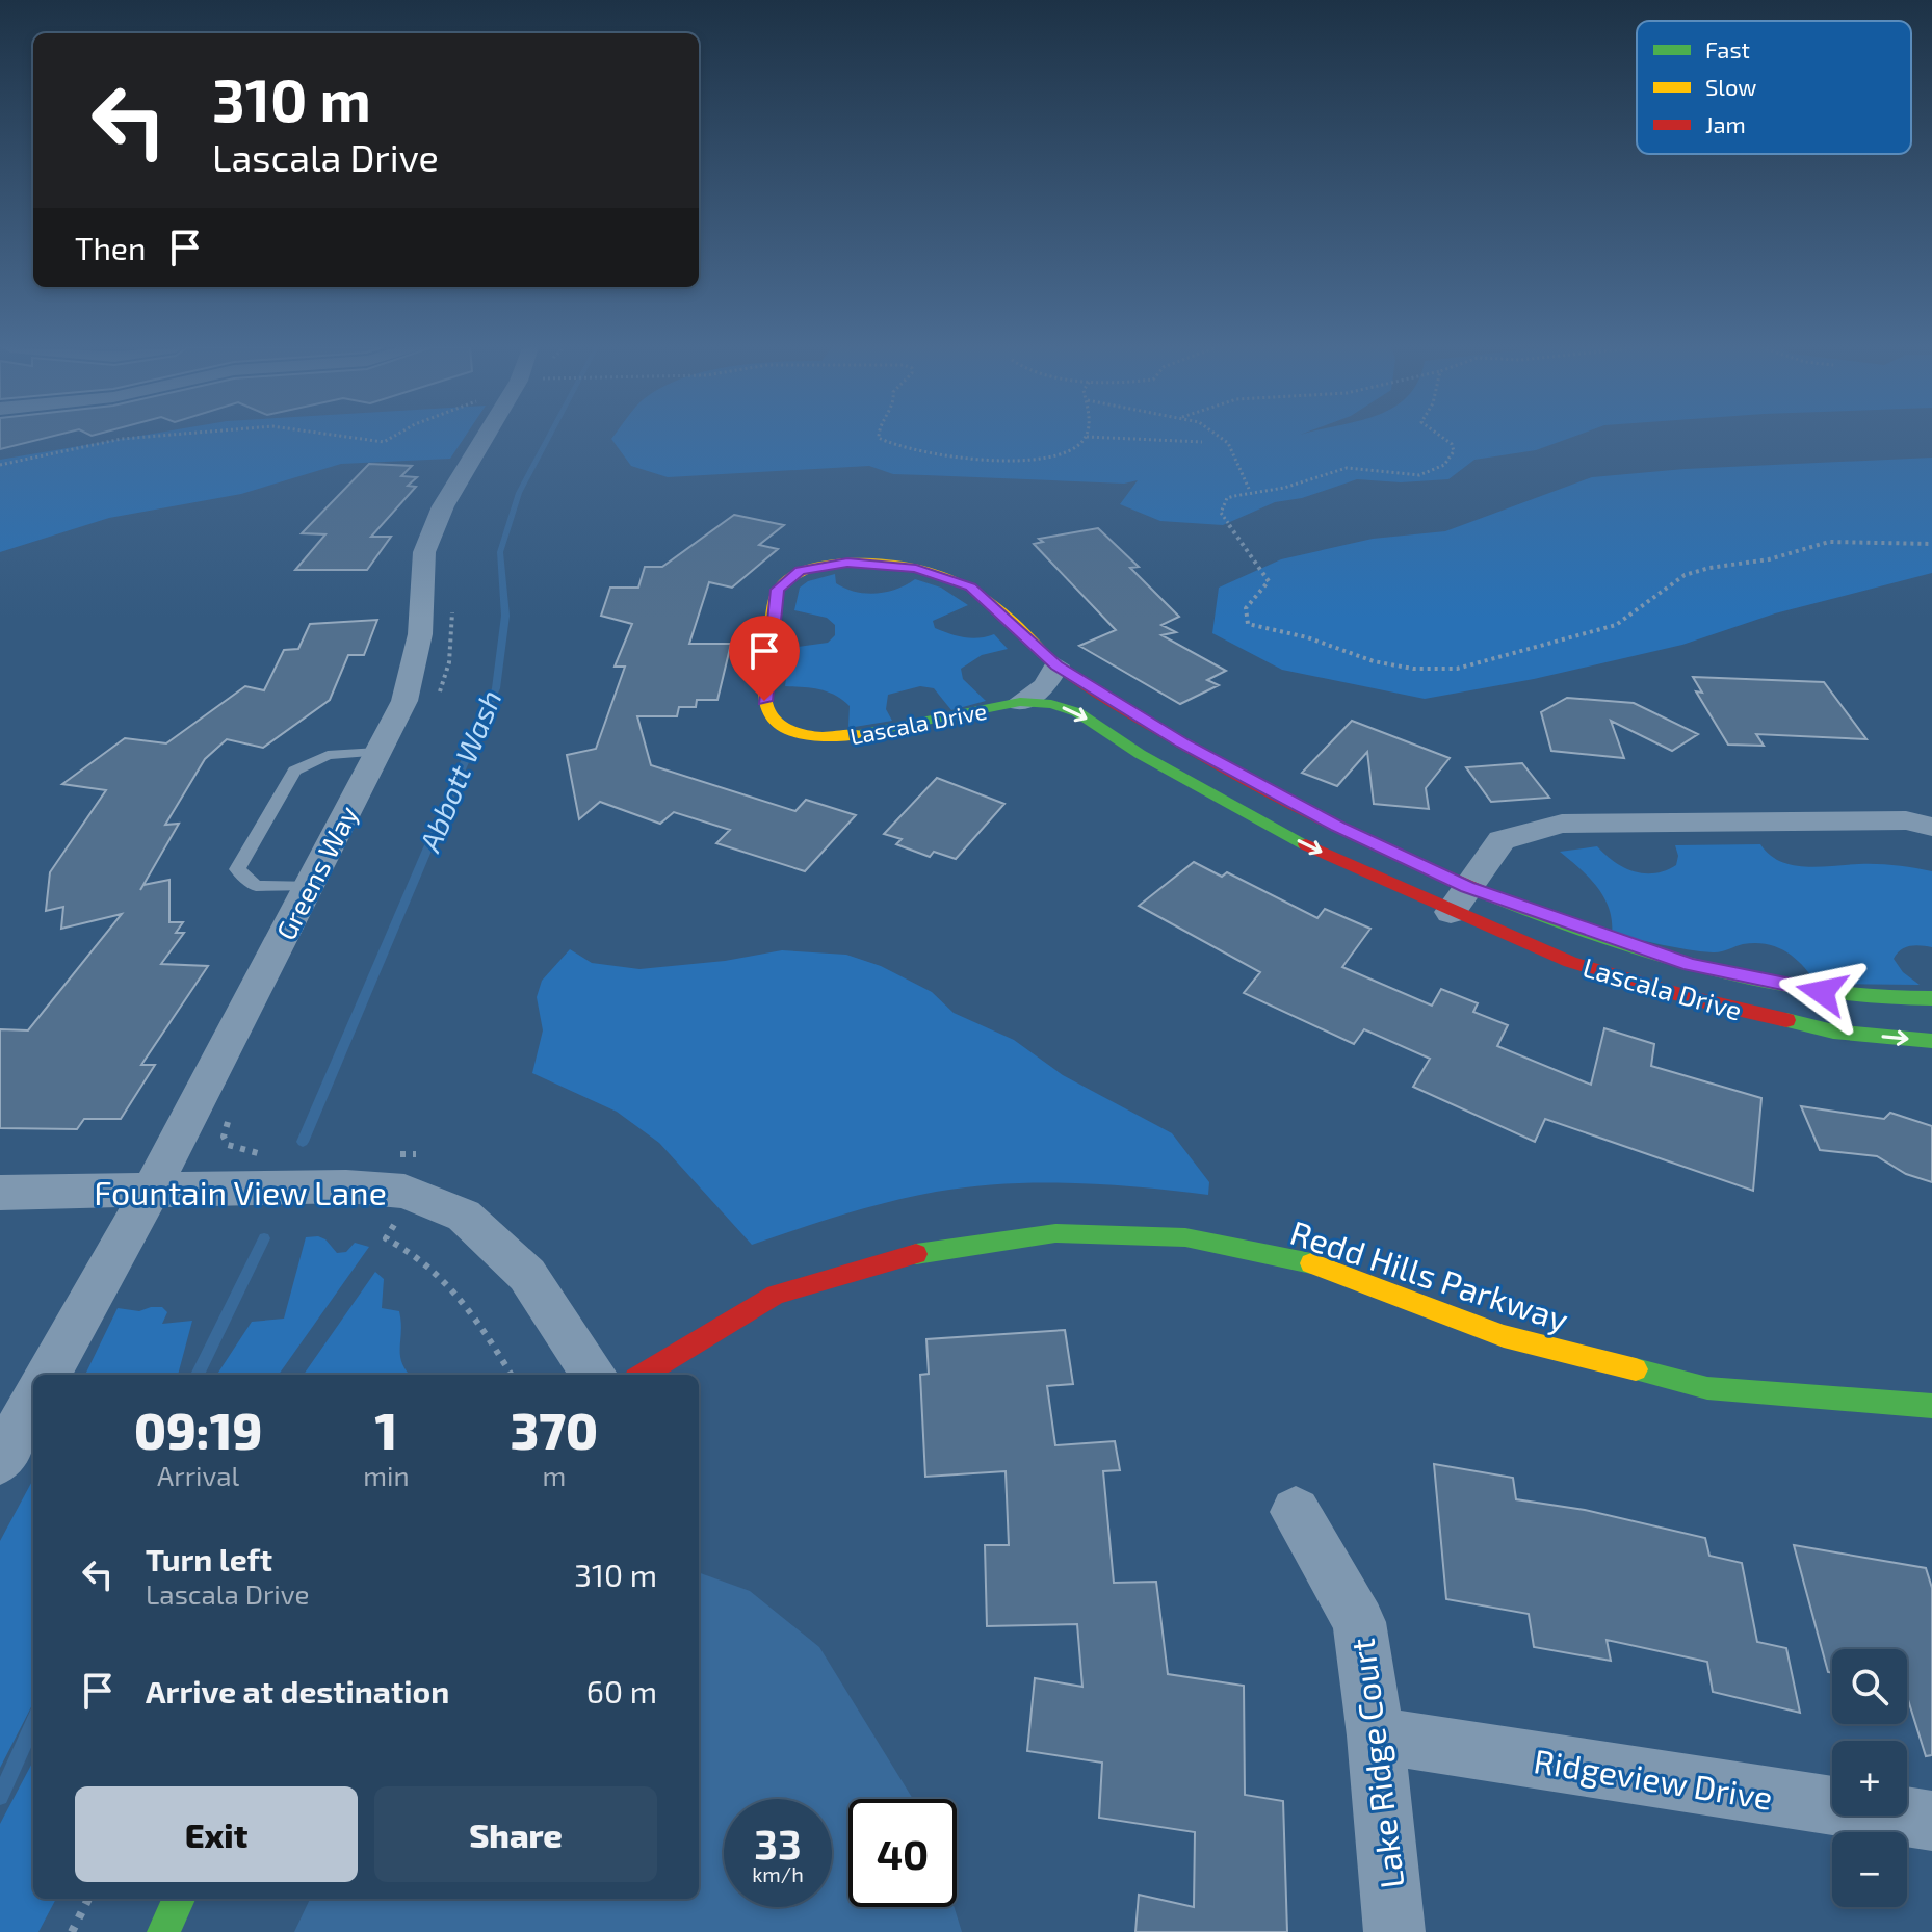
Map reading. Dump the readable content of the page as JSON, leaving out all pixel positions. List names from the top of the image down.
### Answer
{
  "streets": {
    "street": [
      "Lascala Drive",
      "Greens Way",
      "Fountain View Lane",
      "Redd Hills Parkway",
      "Lake Ridge Court",
      "Ridgeview Drive"
    ]
  },
  "crossings": [
    ["Greens Way", "Fountain View Lane"],
    ["Lake Ridge Court", "Ridgeview Drive"]
  ],
  "water": ["Abbott Wash"],
  "legend": ["Fast", "Slow", "Jam"],
  "page": {
    "turn": ["310 m", "Lascala Drive"],
    "then": "Then",
    "eta": [
      "09:19",
      "Arrival",
      "1",
      "min",
      "370",
      "m"
    ],
    "list": [
      {
        "name": "Turn left",
        "note": "Lascala Drive",
        "value": "310 m"
      },
      {
        "name": "Arrive at destination",
        "value": "60 m"
      }
    ],
    "map_buttons": ["+", "−"],
    "buttons": ["Exit", "Share"],
    "speed": "33 km/h",
    "limit": "40"
  }
}
